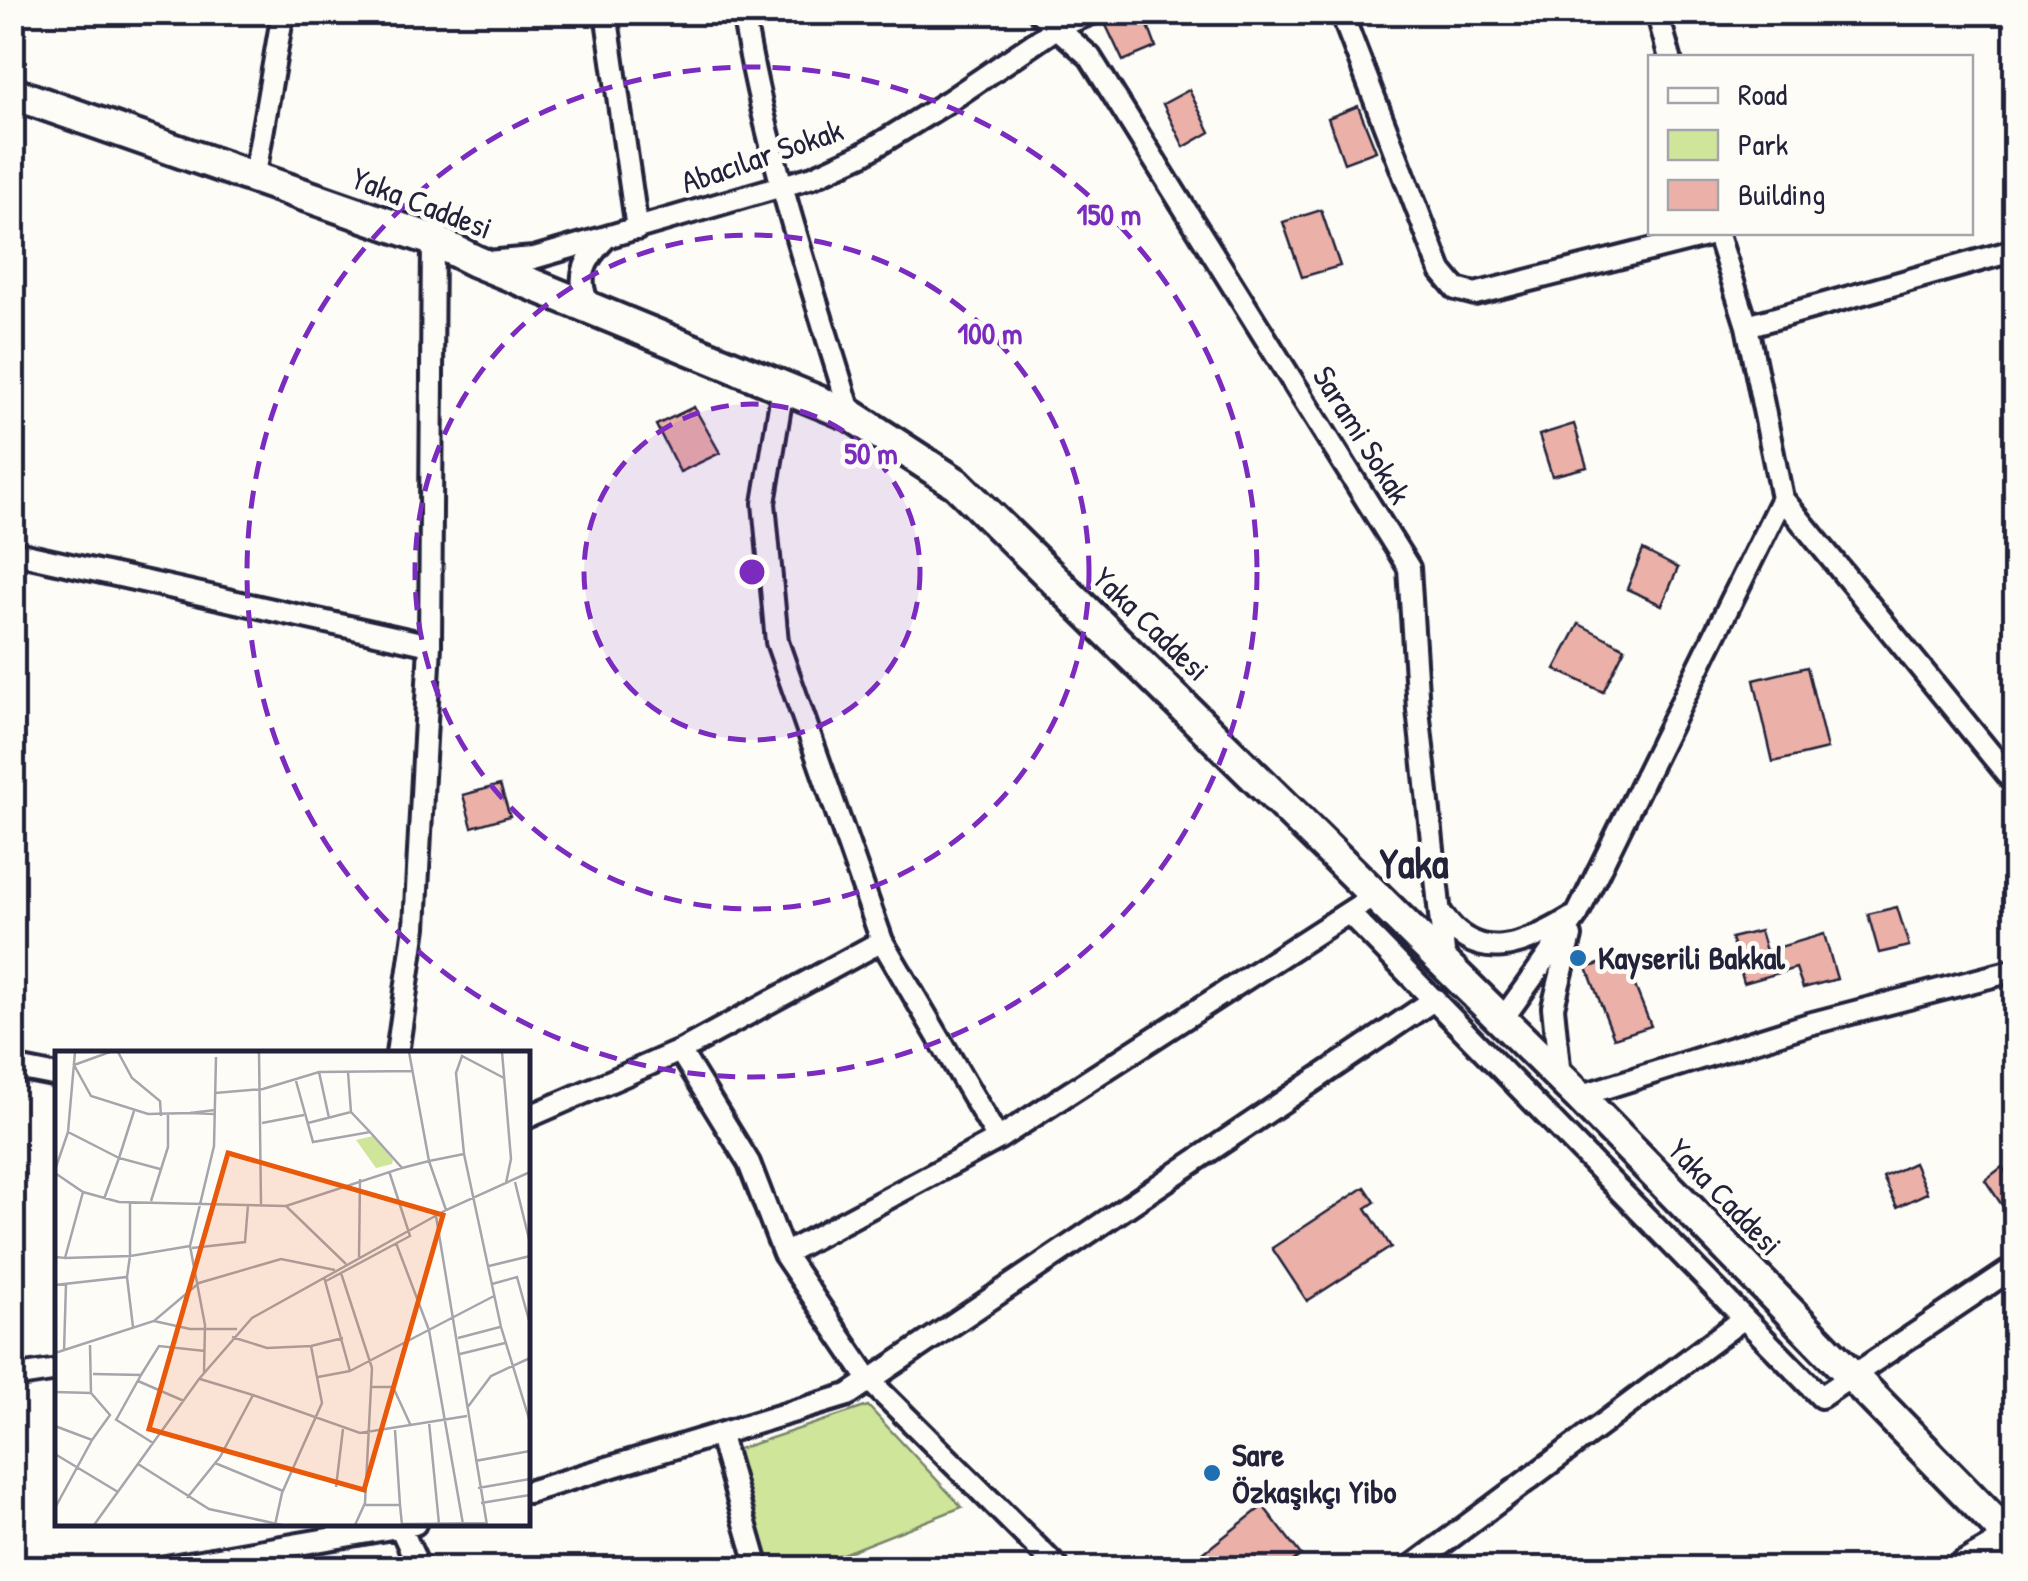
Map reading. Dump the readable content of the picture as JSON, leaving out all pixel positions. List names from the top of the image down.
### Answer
{
  "streets": {
    "street": ["Abacılar Sokak", "Yaka Caddesi", "Sarami Sokak"]
  },
  "crossings": [
    ["Abacılar Sokak", "Yaka Caddesi"],
    ["Abacılar Sokak", "Sarami Sokak"],
    ["Yaka Caddesi", "Sarami Sokak"]
  ],
  "districts": ["Yaka"],
  "places": ["Kayserili Bakkal", "Sare Özkaşıkçı Yibo"],
  "legend": ["Road", "Park", "Building"],
  "rings": ["150 m", "100 m", "50 m"]
}
